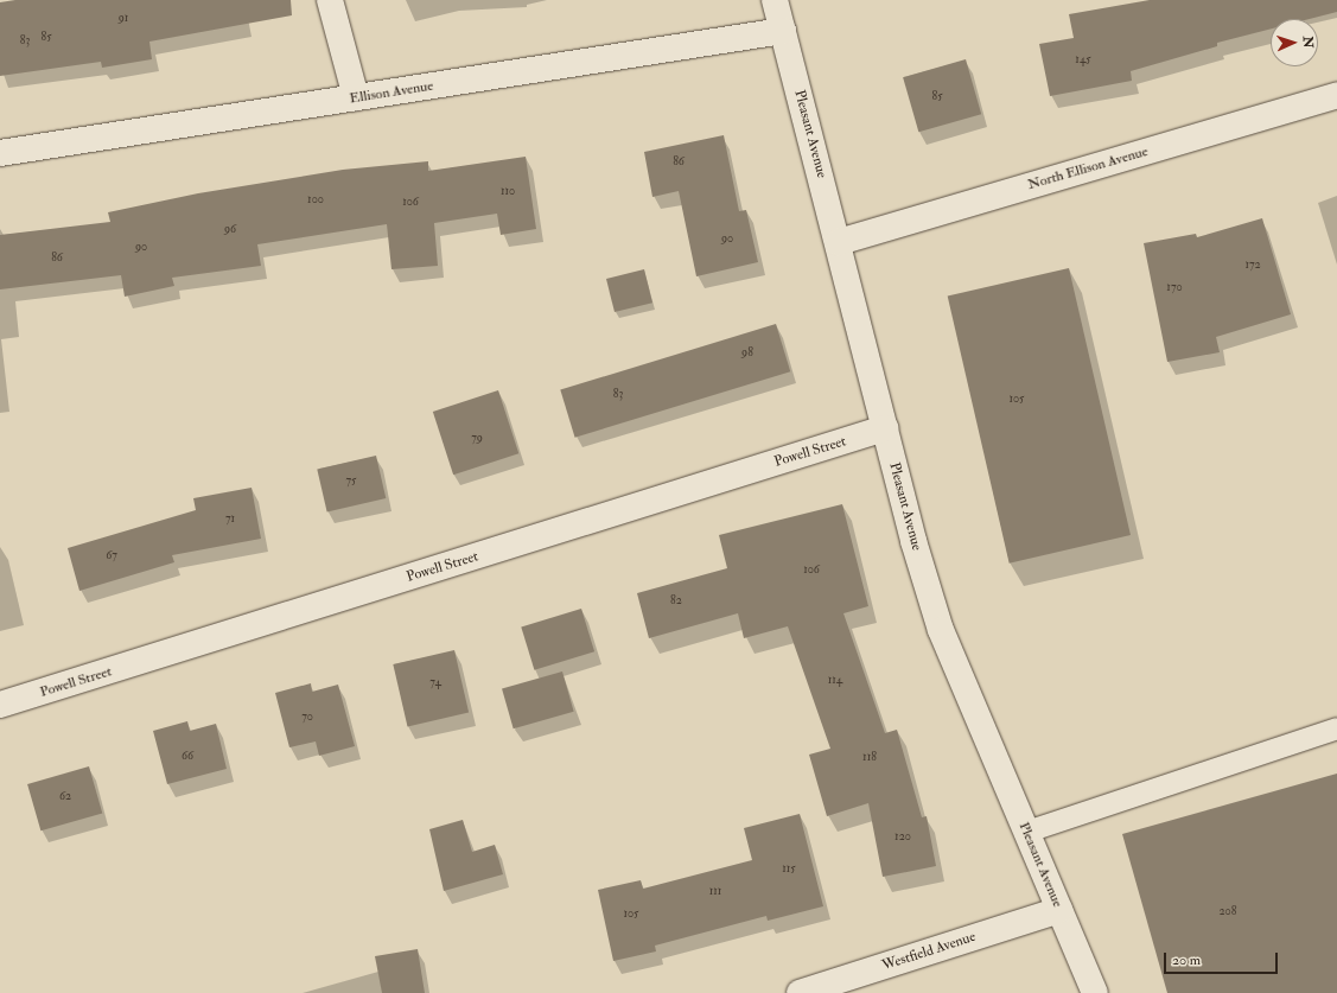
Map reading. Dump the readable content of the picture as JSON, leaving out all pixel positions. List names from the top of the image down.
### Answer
{
  "streets": {
    "street": [
      "Ellison Avenue",
      "Pleasant Avenue",
      "North Ellison Avenue",
      "Powell Street",
      "Westfield Avenue"
    ]
  },
  "crossings": [
    ["Ellison Avenue", "Pleasant Avenue"],
    ["Pleasant Avenue", "North Ellison Avenue"],
    ["Pleasant Avenue", "Powell Street"],
    ["Pleasant Avenue", "Westfield Avenue"]
  ],
  "house_numbers": [
    "91",
    "85",
    "83",
    "145",
    "85",
    "86",
    "110",
    "100",
    "106",
    "96",
    "90",
    "90",
    "86",
    "172",
    "170",
    "98",
    "83",
    "105",
    "79",
    "75",
    "71",
    "67",
    "106",
    "82",
    "114",
    "74",
    "70",
    "66",
    "118",
    "62",
    "120",
    "115",
    "111",
    "208",
    "105"
  ],
  "scale_bar": "20 m",
  "north": "right"
}
